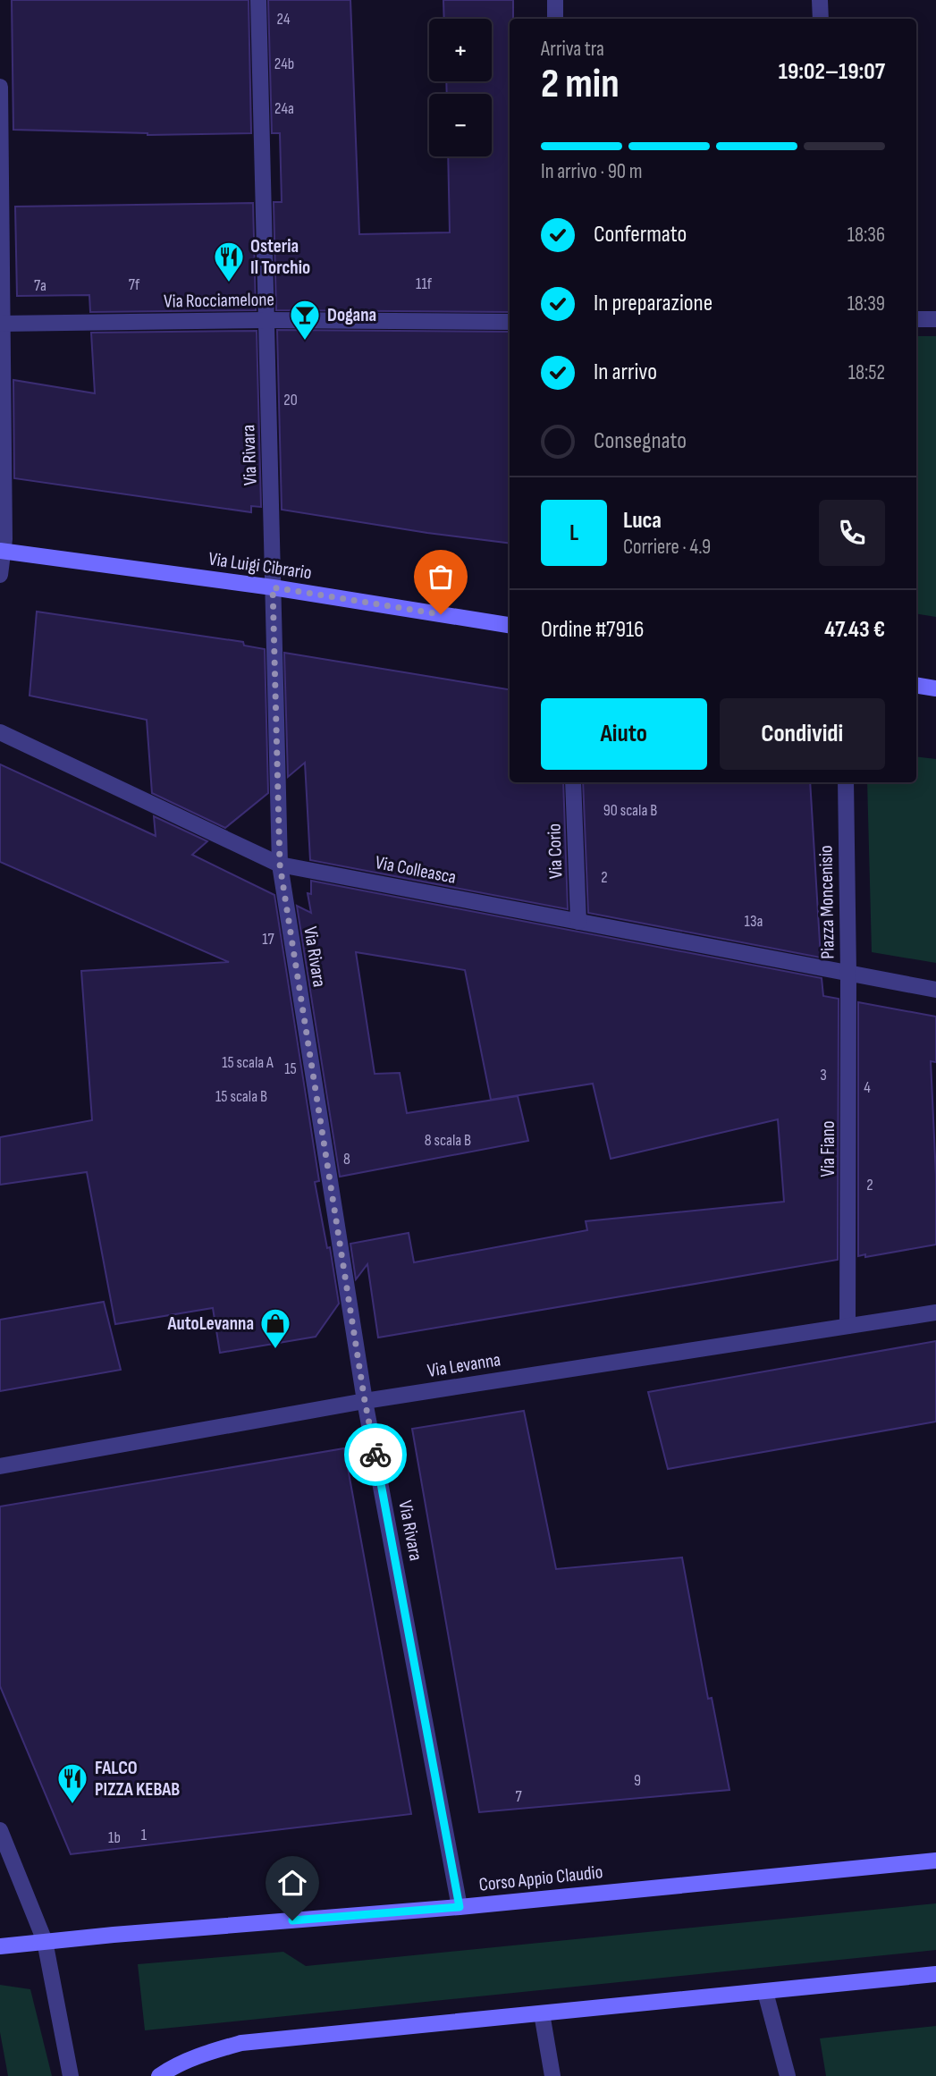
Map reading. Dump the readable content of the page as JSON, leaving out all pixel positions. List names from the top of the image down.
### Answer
{
  "streets": {
    "street": [
      "Via Rocciamelone",
      "Via Rivara",
      "Via Luigi Cibrario",
      "Via Corio",
      "Via Colleasca",
      "Piazza Moncenisio",
      "Via Fiano",
      "Via Levanna",
      "Corso Appio Claudio"
    ]
  },
  "crossings": [
    ["Via Rocciamelone", "Via Rivara"],
    ["Via Rivara", "Via Luigi Cibrario"],
    ["Via Rivara", "Via Colleasca"],
    ["Via Rivara", "Via Levanna"],
    ["Via Rivara", "Corso Appio Claudio"],
    ["Via Corio", "Via Colleasca"],
    ["Via Colleasca", "Piazza Moncenisio"],
    ["Via Colleasca", "Via Fiano"],
    ["Piazza Moncenisio", "Via Fiano"],
    ["Via Fiano", "Via Levanna"]
  ],
  "places": {
    "restaurant": ["Osteria Il Torchio", "FALCO PIZZA KEBAB"],
    "bar": ["Dogana"],
    "shop": ["AutoLevanna"]
  },
  "house_numbers": [
    "24",
    "24b",
    "24a",
    "11f",
    "7f",
    "7a",
    "20",
    "90 scala B",
    "2",
    "13a",
    "17",
    "15 scala A",
    "15",
    "3",
    "4",
    "15 scala B",
    "8 scala B",
    "8",
    "2",
    "9",
    "7",
    "1",
    "1b"
  ],
  "page": {
    "map_buttons": ["+", "−"],
    "heading": ["2 min", "Arriva tra", "19:02–19:07"],
    "panel": [
      "Luca",
      "Corriere · 4.9",
      "Ordine #7916",
      "47.43 €"
    ],
    "bar": "In arrivo · 90 m",
    "list": [
      ["Confermato", "18:36"],
      ["In preparazione", "18:39"],
      ["In arrivo", "18:52"],
      "Consegnato"
    ],
    "round": "L",
    "buttons": ["Aiuto", "Condividi"]
  }
}
